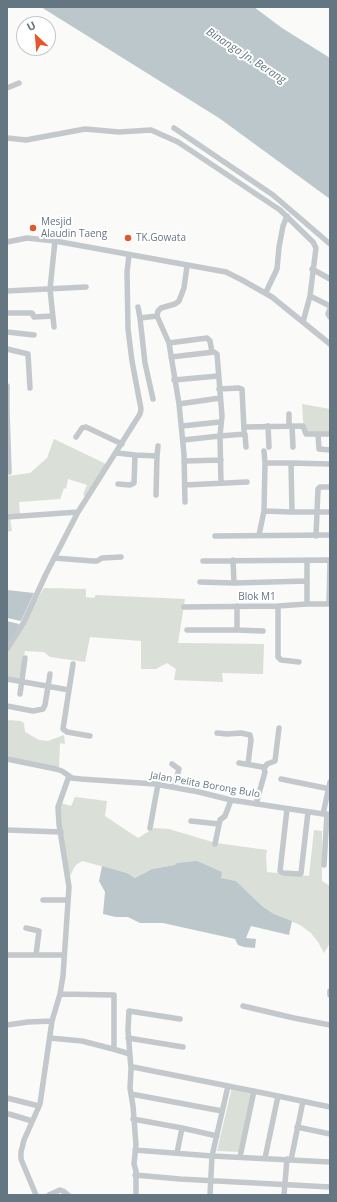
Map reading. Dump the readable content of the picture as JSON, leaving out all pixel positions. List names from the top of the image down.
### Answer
{
  "streets": {
    "street": ["Blok M1", "Jalan Pelita Borong Bulo"]
  },
  "water": ["Binanga Jn. Berang"],
  "places": ["Mesjid Alaudin Taeng", "TK.Gowata"],
  "north": "top left"
}
